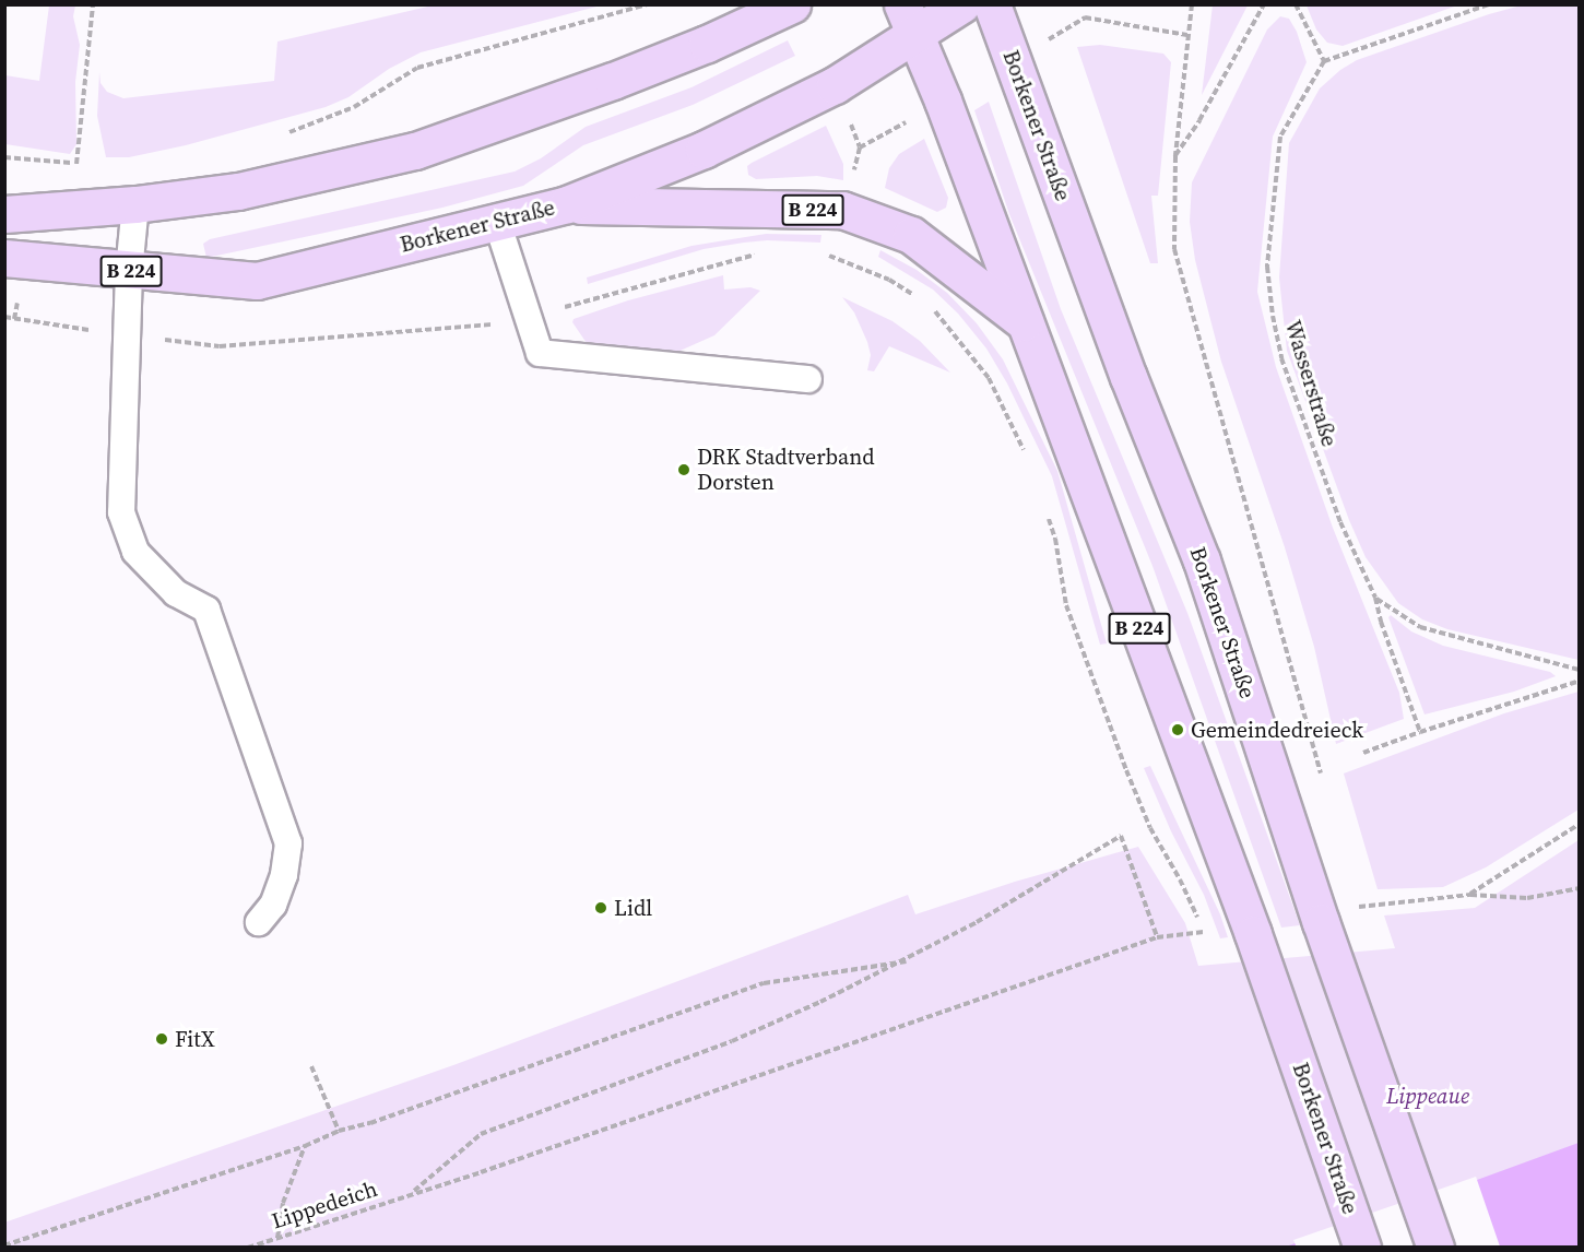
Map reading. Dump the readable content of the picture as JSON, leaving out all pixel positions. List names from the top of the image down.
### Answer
{
  "streets": {
    "main road": ["Borkener Straße", "B 224"],
    "path": ["Wasserstraße", "Lippedeich"]
  },
  "crossings": [
    ["Borkener Straße", "B 224"]
  ],
  "parks": ["Lippeaue"],
  "places": [
    "DRK Stadtverband Dorsten",
    "Gemeindedreieck",
    "Lidl",
    "FitX"
  ]
}
